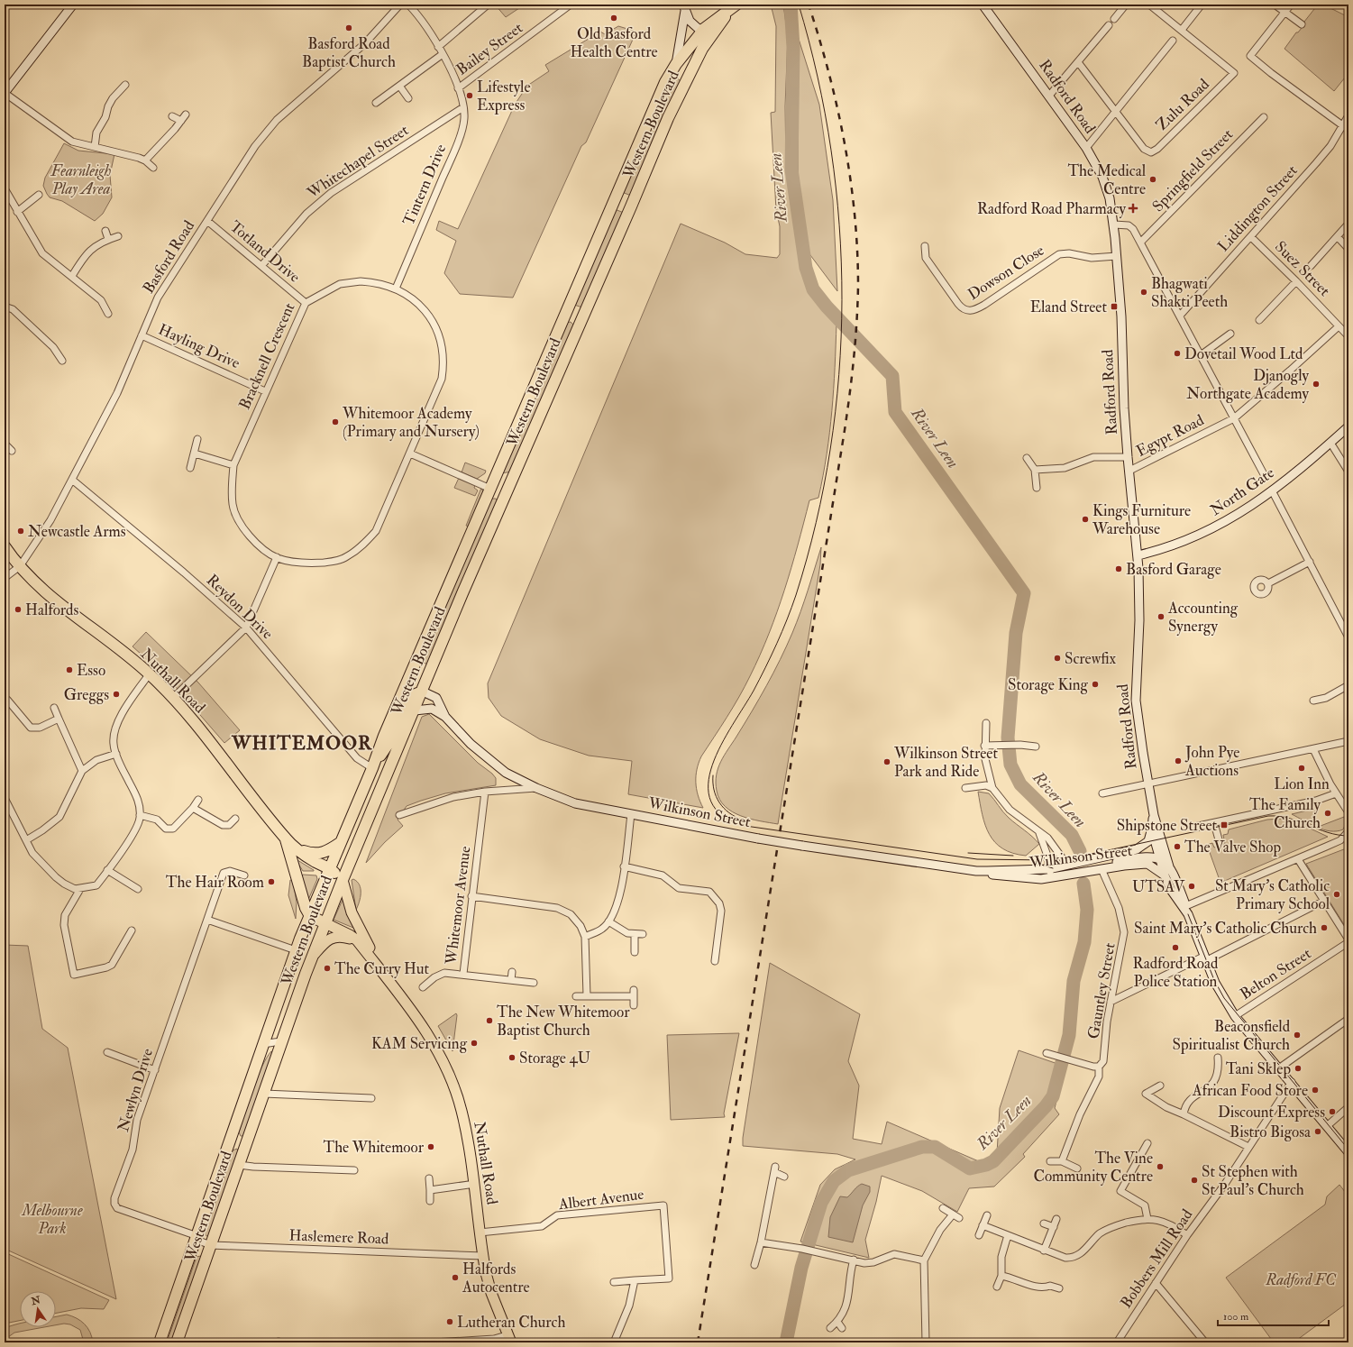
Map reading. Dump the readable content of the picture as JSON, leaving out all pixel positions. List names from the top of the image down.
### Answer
{
  "streets": {
    "highway": ["Western Boulevard", "Nuthall Road"],
    "street": [
      "Bailey Street",
      "Radford Road",
      "Zulu Road",
      "Whitechapel Street",
      "Springfield Street",
      "Tintern Drive",
      "Liddington Street",
      "Totland Drive",
      "Basford Road",
      "Suez Street",
      "Dowson Close",
      "Hayling Drive",
      "Bracknell Crescent",
      "Egypt Road",
      "North Gate",
      "Reydon Drive",
      "Wilkinson Street",
      "Whitemoor Avenue",
      "Belton Street",
      "Gauntley Street",
      "Newlyn Drive",
      "Albert Avenue",
      "Haslemere Road",
      "Bobbers Mill Road"
    ]
  },
  "crossings": [
    ["Bailey Street", "Tintern Drive"],
    ["Radford Road", "Dowson Close"],
    ["Radford Road", "Egypt Road"],
    ["Radford Road", "North Gate"],
    ["Radford Road", "Wilkinson Street"],
    ["Western Boulevard", "Reydon Drive"],
    ["Western Boulevard", "Nuthall Road"],
    ["Western Boulevard", "Wilkinson Street"],
    ["Western Boulevard", "Newlyn Drive"],
    ["Western Boulevard", "Haslemere Road"],
    ["Whitechapel Street", "Tintern Drive"],
    ["Whitechapel Street", "Totland Drive"],
    ["Tintern Drive", "Bracknell Crescent"],
    ["Liddington Street", "Suez Street"],
    ["Totland Drive", "Basford Road"],
    ["Totland Drive", "Bracknell Crescent"],
    ["Basford Road", "Hayling Drive"],
    ["Basford Road", "Reydon Drive"],
    ["Basford Road", "Nuthall Road"],
    ["Suez Street", "Egypt Road"],
    ["Hayling Drive", "Bracknell Crescent"],
    ["Nuthall Road", "Albert Avenue"],
    ["Nuthall Road", "Haslemere Road"],
    ["Wilkinson Street", "Gauntley Street"]
  ],
  "districts": ["WHITEMOOR"],
  "water": ["River Leen"],
  "parks": ["Fearnleigh Play Area", "Melbourne Park", "Radford FC"],
  "places": {
    "other": [
      "Old Basford Health Centre",
      "Basford Road Baptist Church",
      "Lifestyle Express",
      "The Medical Centre",
      "Bhagwati Shakti Peeth",
      "Dovetail Wood Ltd",
      "Djanogly Northgate Academy",
      "Whitemoor Academy (Primary and Nursery)",
      "Kings Furniture Warehouse",
      "Newcastle Arms",
      "Basford Garage",
      "Halfords",
      "Accounting Synergy",
      "Screwfix",
      "Esso",
      "Storage King",
      "Greggs",
      "John Pye Auctions",
      "Wilkinson Street Park and Ride",
      "Lion Inn",
      "The Family Church",
      "The Valve Shop",
      "The Hair Room",
      "UTSAV",
      "St Mary's Catholic Primary School",
      "Saint Mary's Catholic Church",
      "Radford Road Police Station",
      "The Curry Hut",
      "The New Whitemoor Baptist Church",
      "Beaconsfield Spiritualist Church",
      "KAM Servicing",
      "Storage 4U",
      "Tani Sklep",
      "African Food Store",
      "Discount Express",
      "Bistro Bigosa",
      "The Whitemoor",
      "The Vine Community Centre",
      "St Stephen with St Paul's Church",
      "Halfords Autocentre",
      "Lutheran Church"
    ],
    "health": ["Radford Road Pharmacy"],
    "transit": ["Eland Street", "Shipstone Street"]
  },
  "scale_bar": "100 m",
  "north": "top"
}
